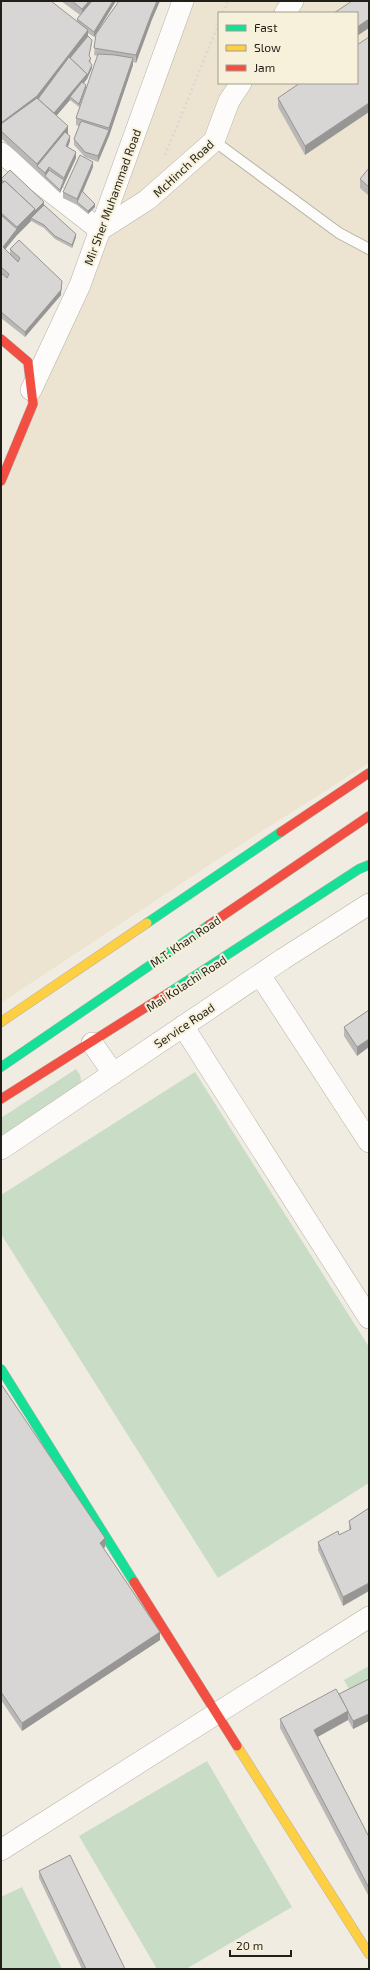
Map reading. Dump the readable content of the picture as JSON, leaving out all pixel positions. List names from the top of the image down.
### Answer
{
  "streets": {
    "main road": ["M.T. Khan Road", "Mai Kolachi Road"],
    "street": ["McHinch Road", "Mir Sher Muhammad Road", "Service Road"]
  },
  "crossings": [
    ["McHinch Road", "Mir Sher Muhammad Road"]
  ],
  "legend": ["Fast", "Slow", "Jam"],
  "scale_bar": "20 m"
}
